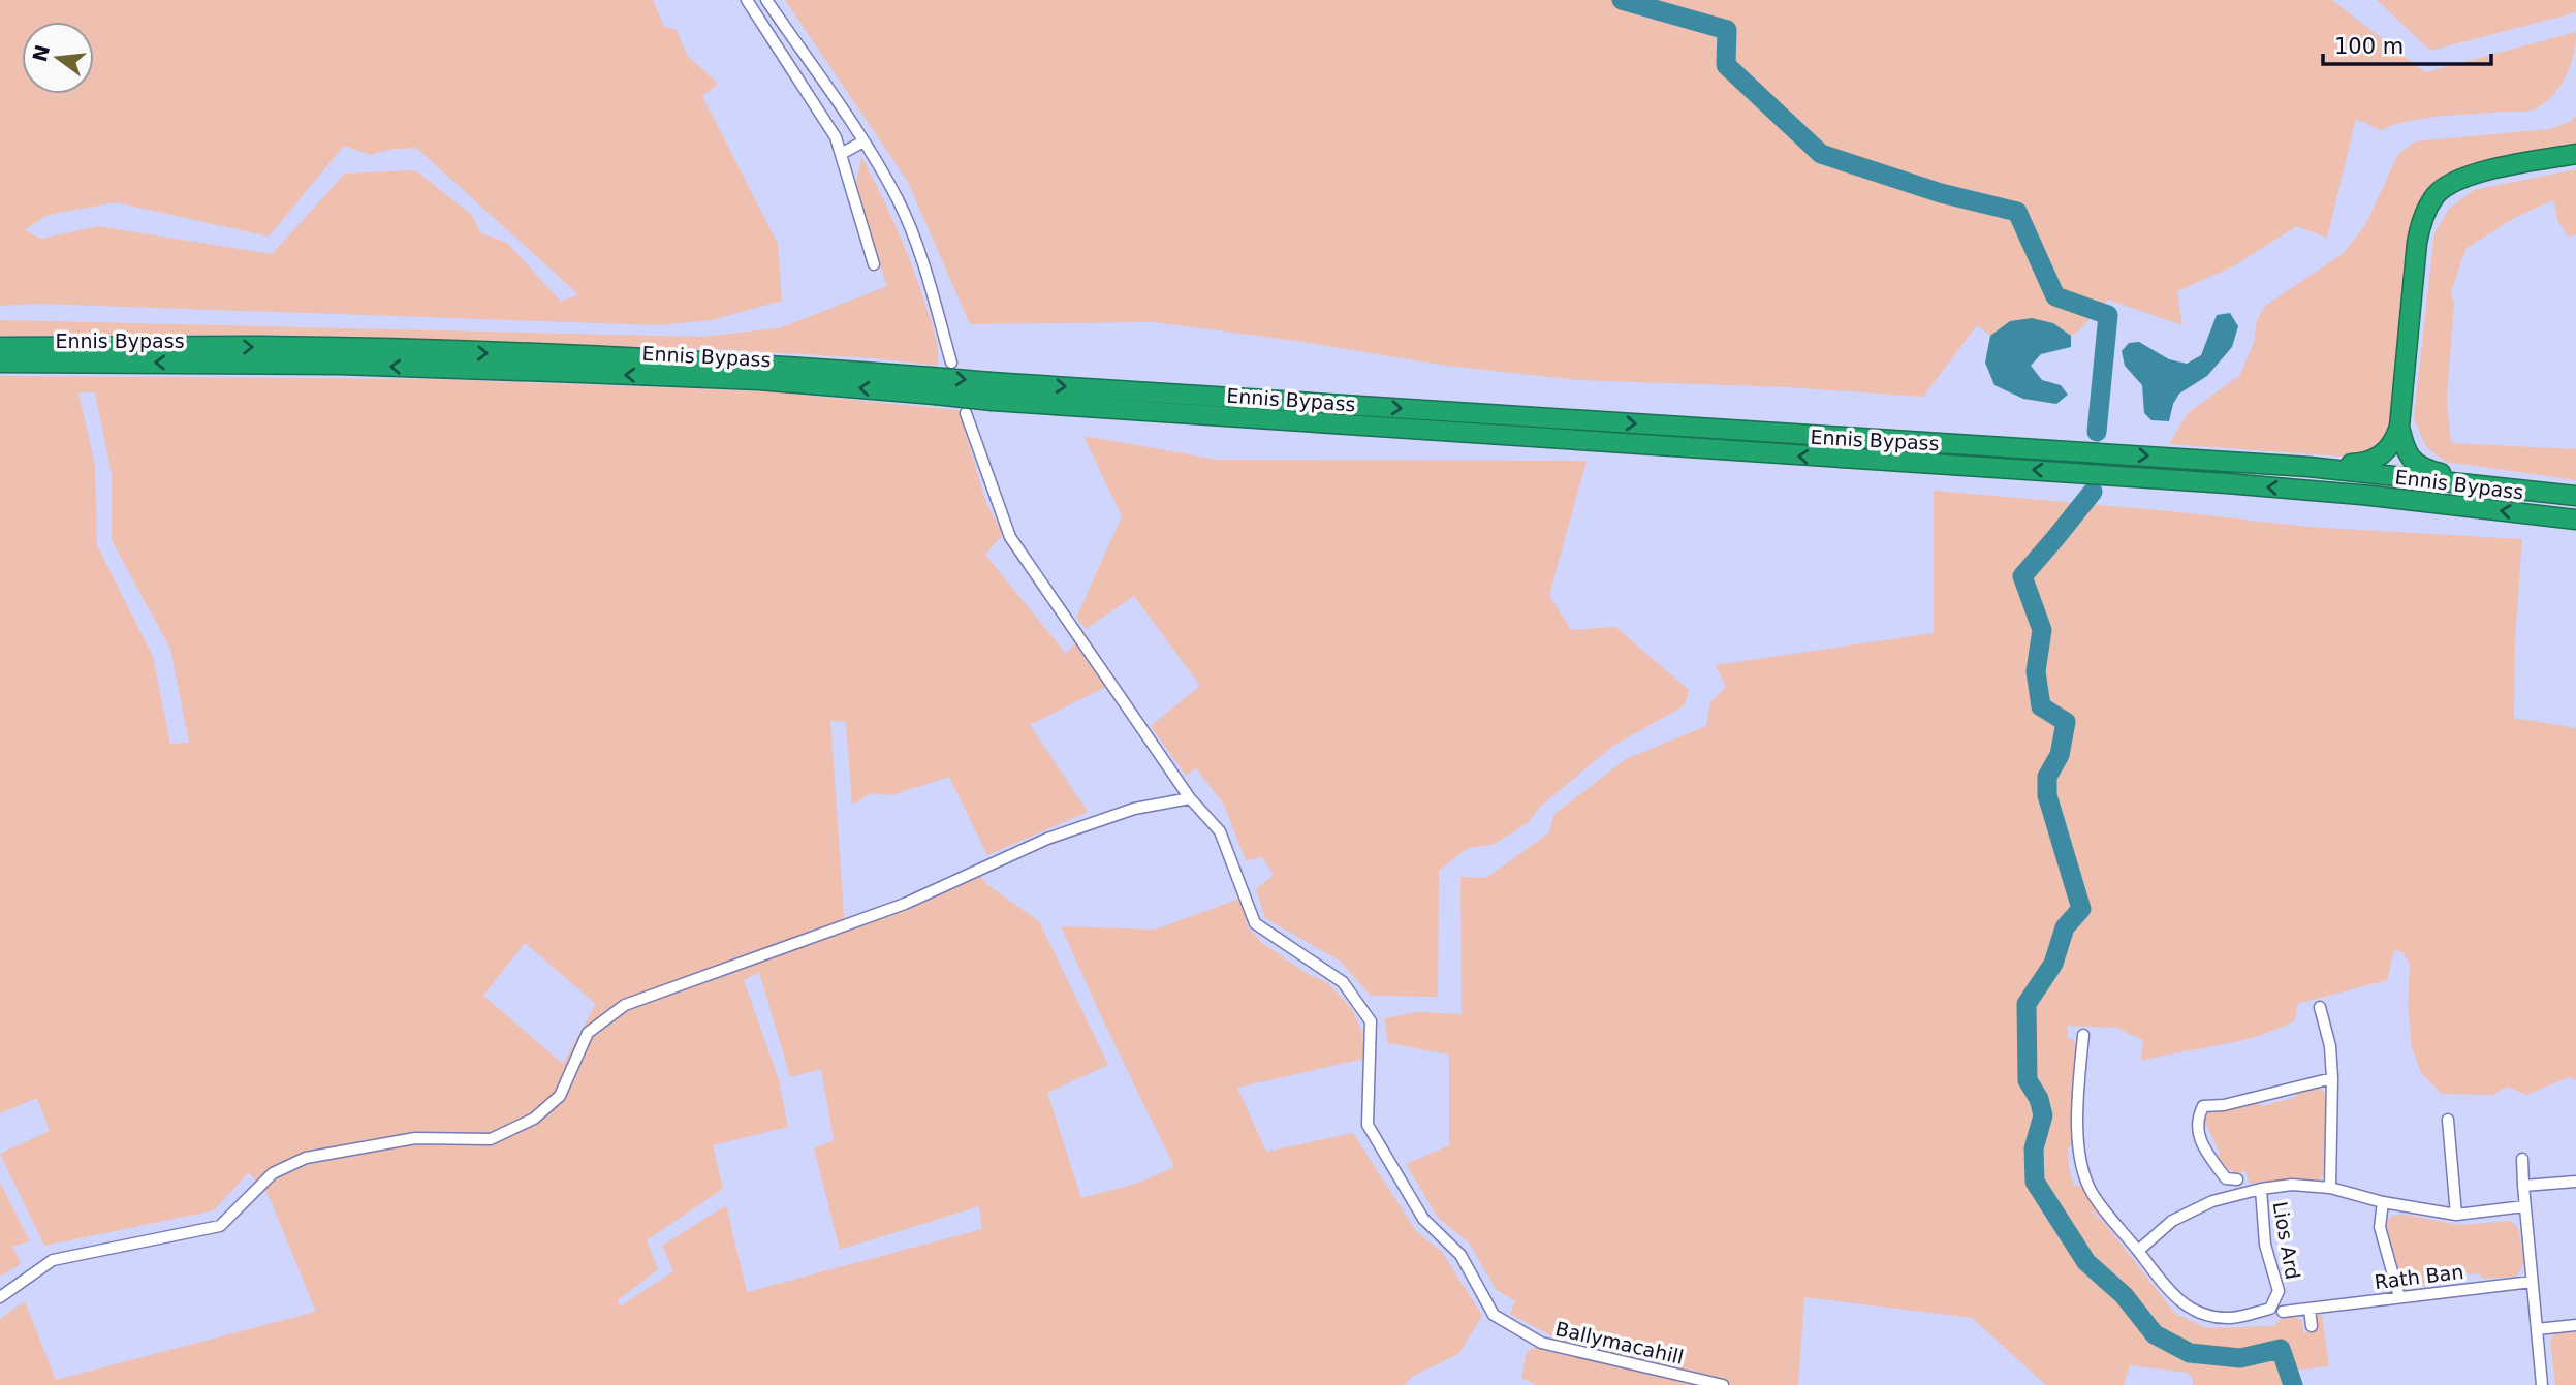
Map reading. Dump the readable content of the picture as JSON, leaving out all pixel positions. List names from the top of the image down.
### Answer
{
  "streets": {
    "highway": ["Ennis Bypass"],
    "street": ["Lios Ard", "Rath Ban", "Ballymacahill"]
  },
  "scale_bar": "100 m",
  "north": "left"
}
